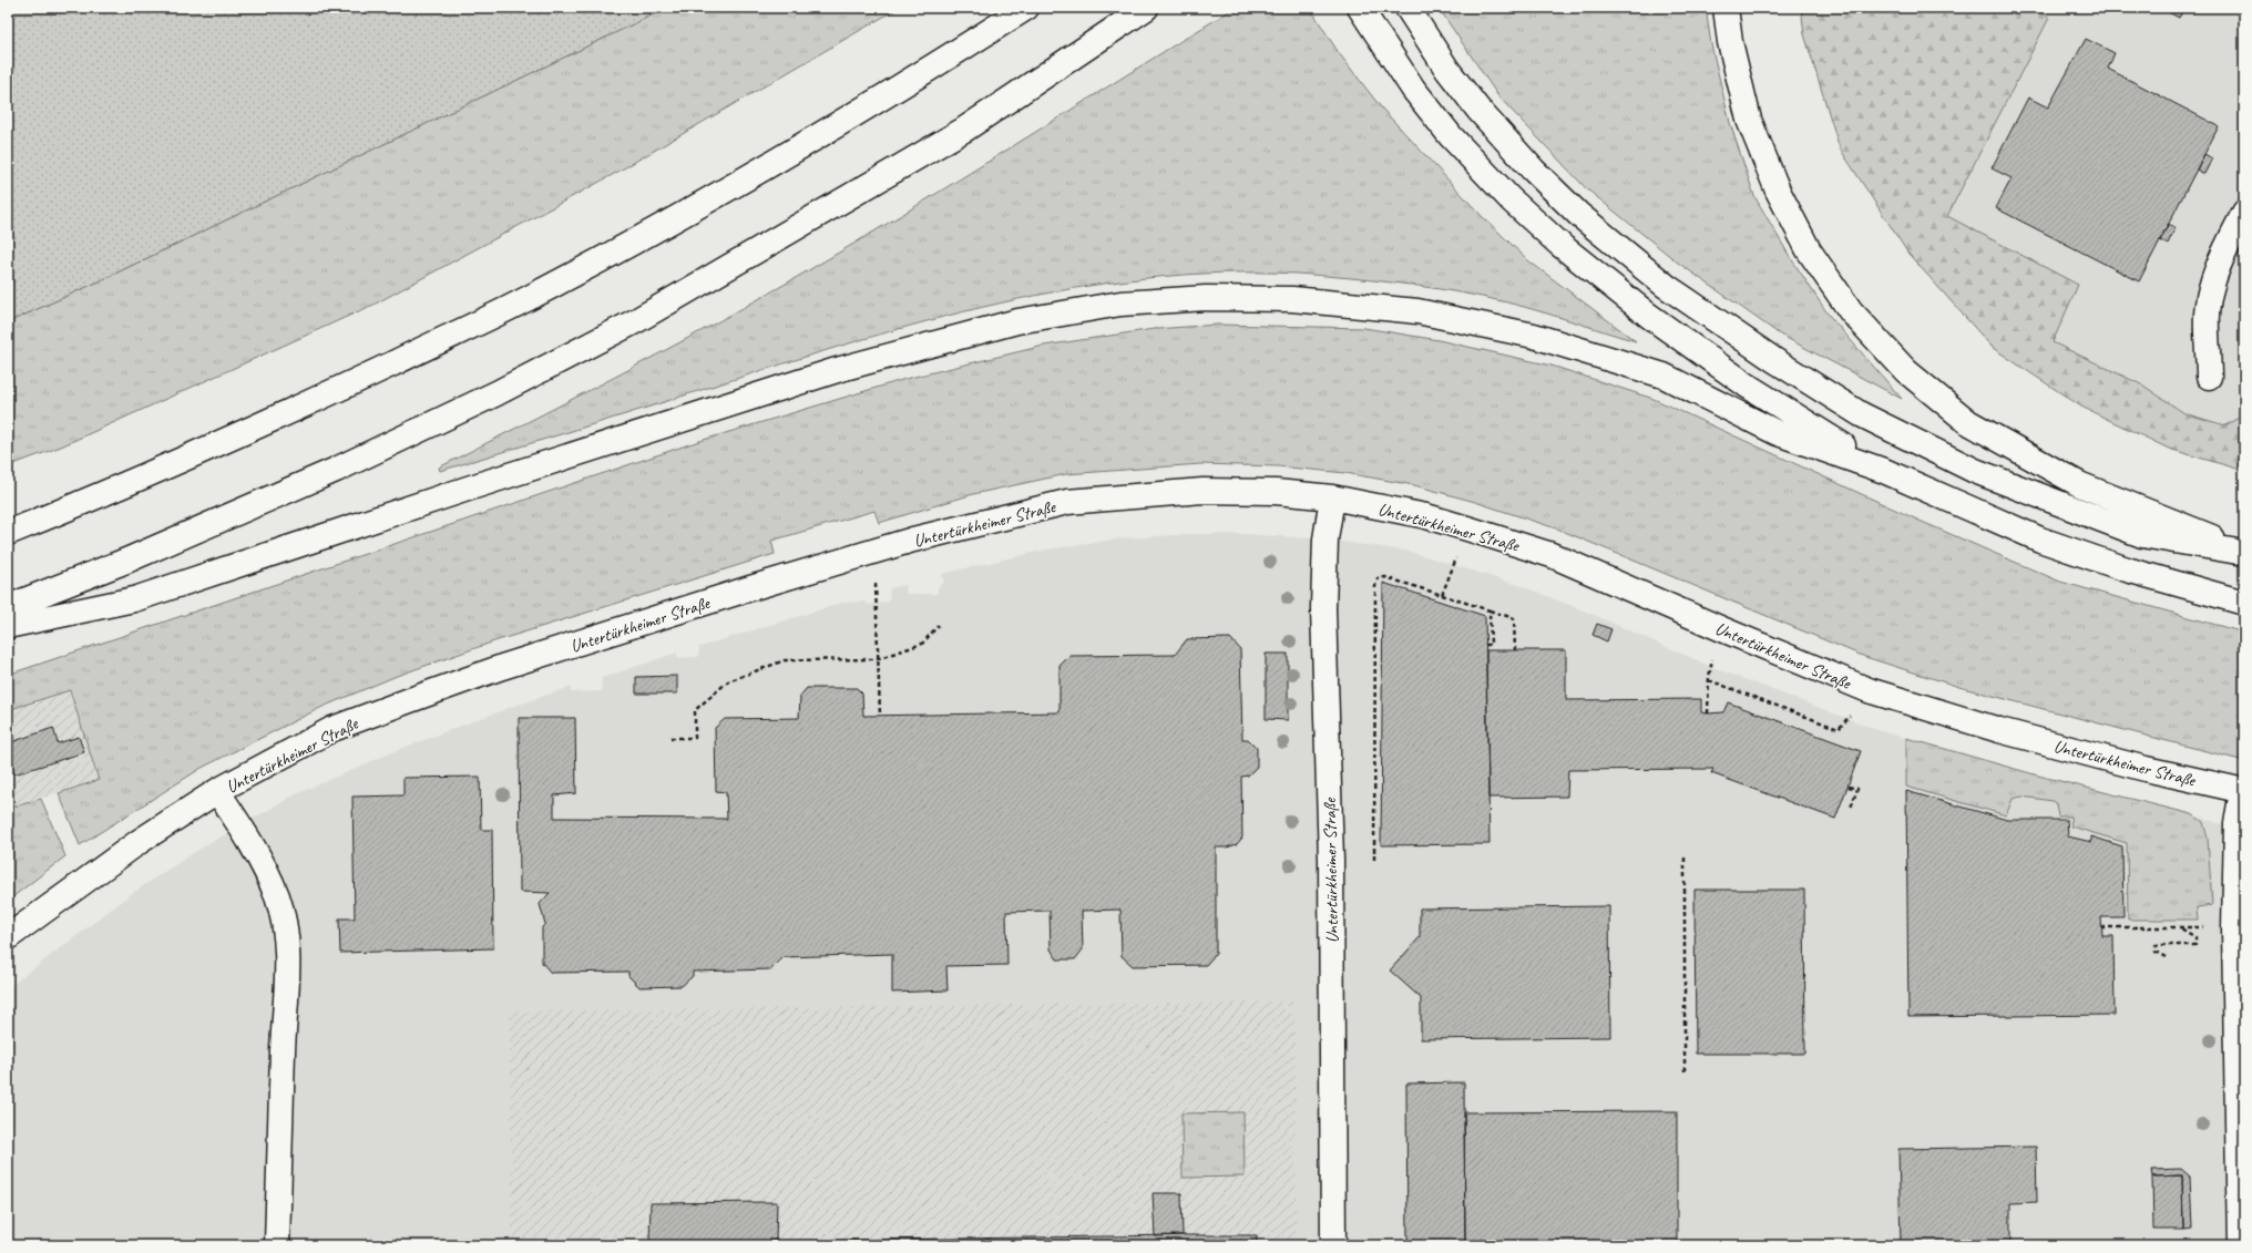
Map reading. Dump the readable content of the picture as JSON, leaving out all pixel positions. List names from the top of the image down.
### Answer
{
  "streets": {
    "main road": ["Untertürkheimer Straße"]
  }
}
